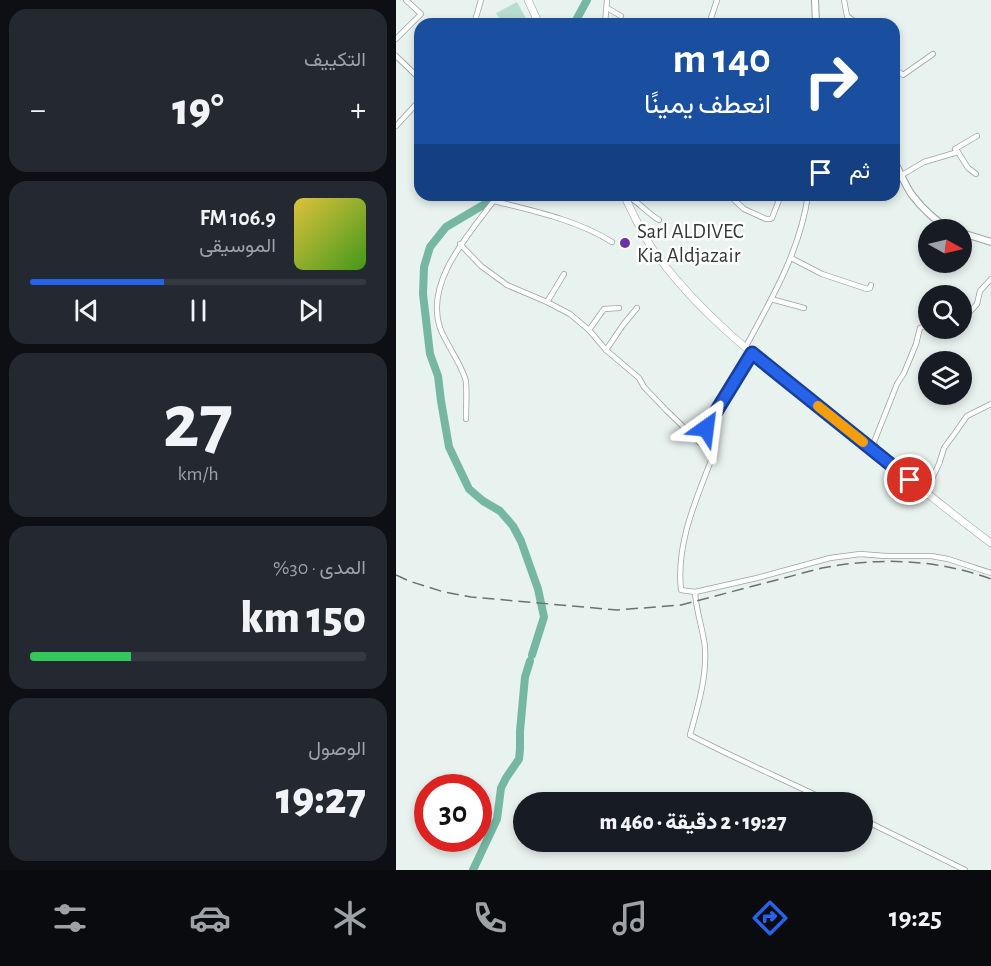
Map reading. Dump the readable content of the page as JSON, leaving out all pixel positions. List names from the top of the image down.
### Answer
{
  "places": ["Sarl ALDIVEC Kia Aldjazair"],
  "north": "right",
  "page": {
    "tile": [
      "التكييف",
      ["27", "km/h"],
      ["المدى · 30%", "150 km"],
      ["الوصول", "19:27"]
    ],
    "turn": ["140 m", "انعطف يمينًا"],
    "heat": ["−", "19°", "+"],
    "then": "ثم",
    "song": ["106.9 FM", "الموسيقى"],
    "limit": "30",
    "trip": "19:27 · 2 دقيقة · 460 m",
    "tabs": "19:25"
  }
}
